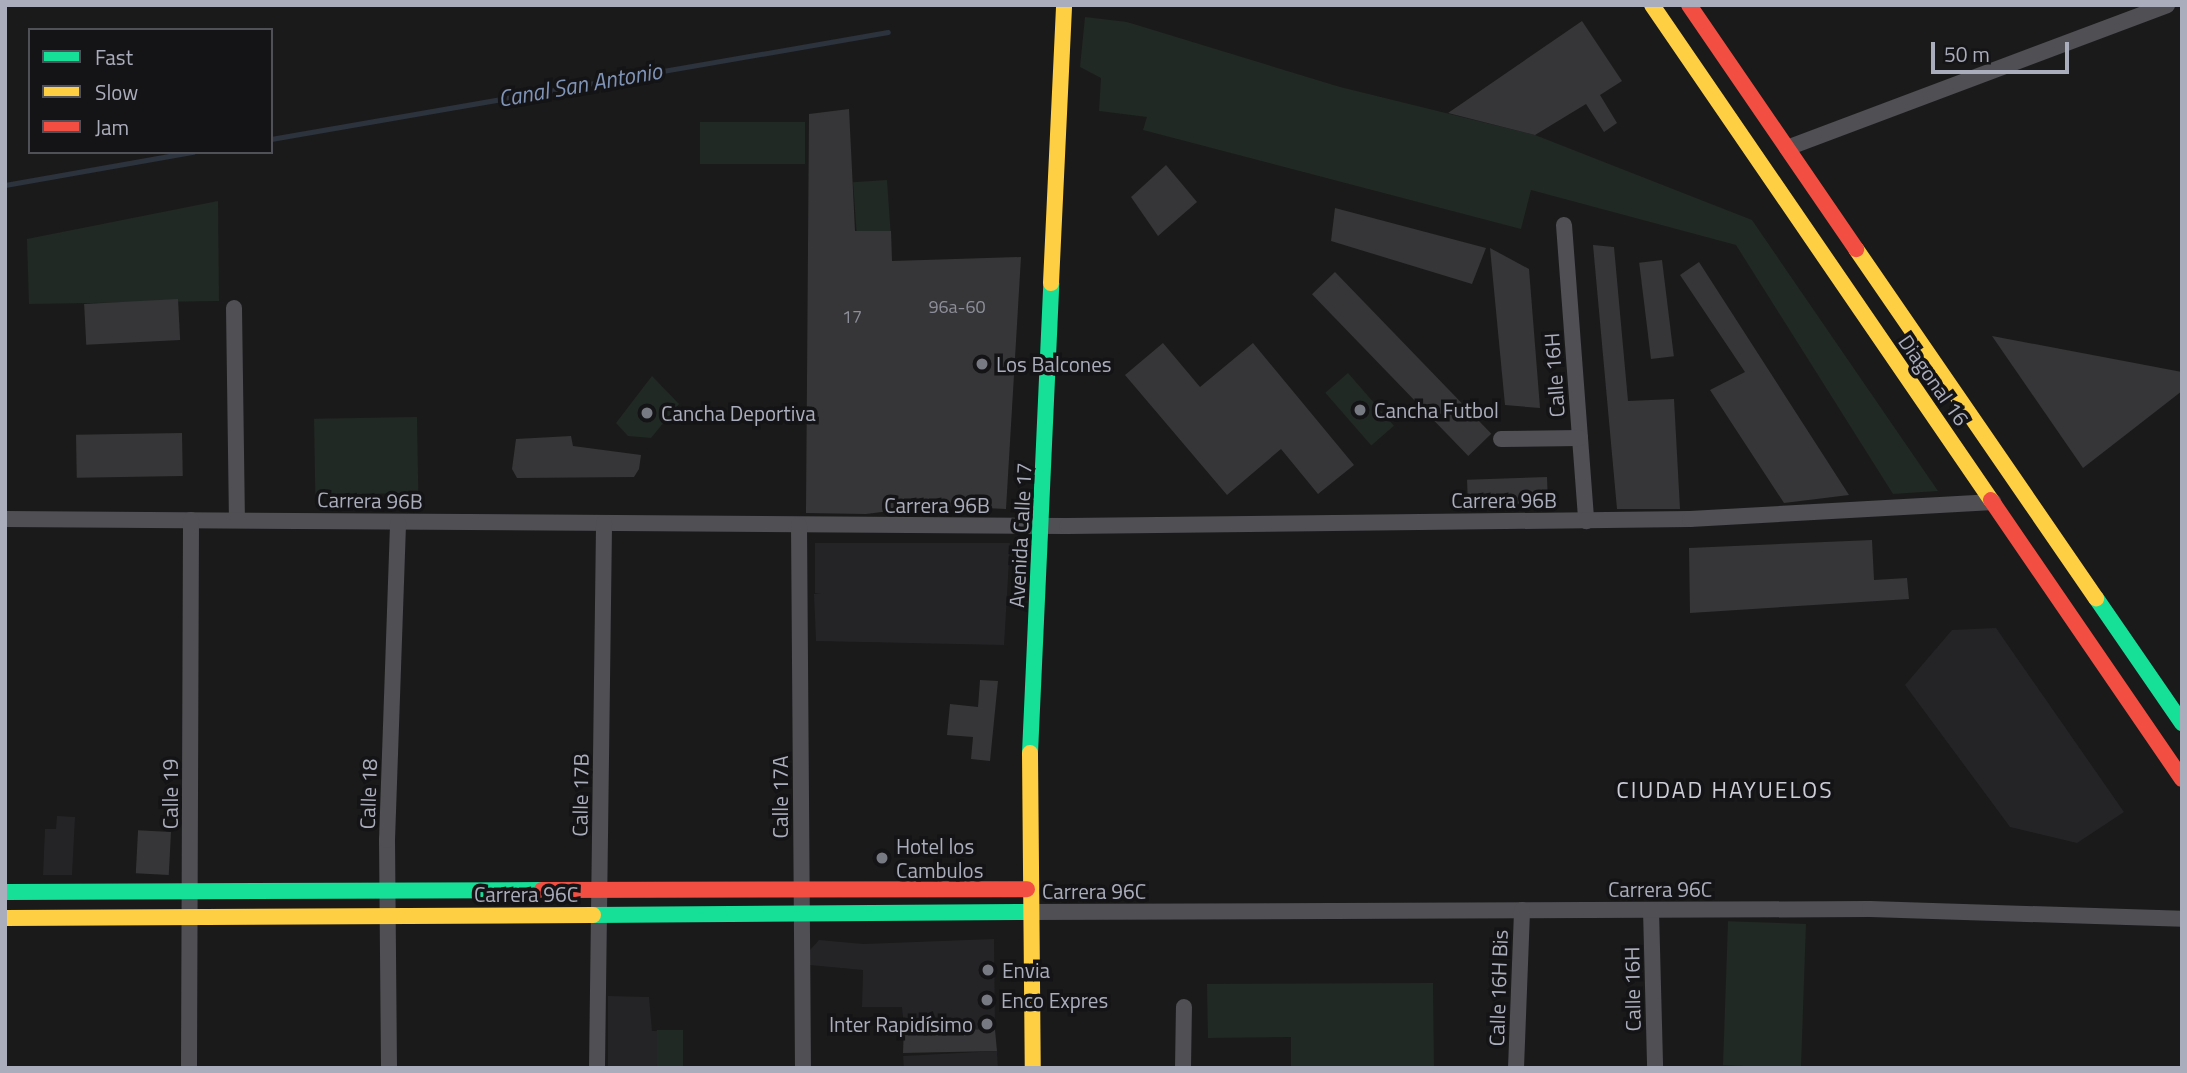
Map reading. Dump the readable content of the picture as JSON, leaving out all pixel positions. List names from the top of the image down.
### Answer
{
  "streets": {
    "main road": ["Diagonal 16", "Avenida Calle 17", "Carrera 96C"],
    "street": [
      "Calle 16H",
      "Carrera 96B",
      "Calle 19",
      "Calle 18",
      "Calle 17B",
      "Calle 17A",
      "Calle 16H Bis"
    ]
  },
  "crossings": [
    ["Calle 16H", "Carrera 96B"],
    ["Calle 16H", "Carrera 96C"],
    ["Diagonal 16", "Carrera 96B"],
    ["Carrera 96B", "Avenida Calle 17"],
    ["Carrera 96B", "Calle 19"],
    ["Carrera 96B", "Calle 18"],
    ["Carrera 96B", "Calle 17B"],
    ["Carrera 96B", "Calle 17A"],
    ["Avenida Calle 17", "Carrera 96C"],
    ["Calle 19", "Carrera 96C"],
    ["Calle 18", "Carrera 96C"],
    ["Calle 17B", "Carrera 96C"],
    ["Calle 17A", "Carrera 96C"],
    ["Carrera 96C", "Calle 16H Bis"]
  ],
  "districts": ["CIUDAD HAYUELOS"],
  "water": ["Canal San Antonio"],
  "places": [
    "Los Balcones",
    "Cancha Futbol",
    "Cancha Deportiva",
    "Hotel los Cambulos",
    "Envia",
    "Enco Expres",
    "Inter Rapidísimo"
  ],
  "house_numbers": ["96a-60", "17"],
  "legend": ["Fast", "Slow", "Jam"],
  "scale_bar": "50 m"
}
